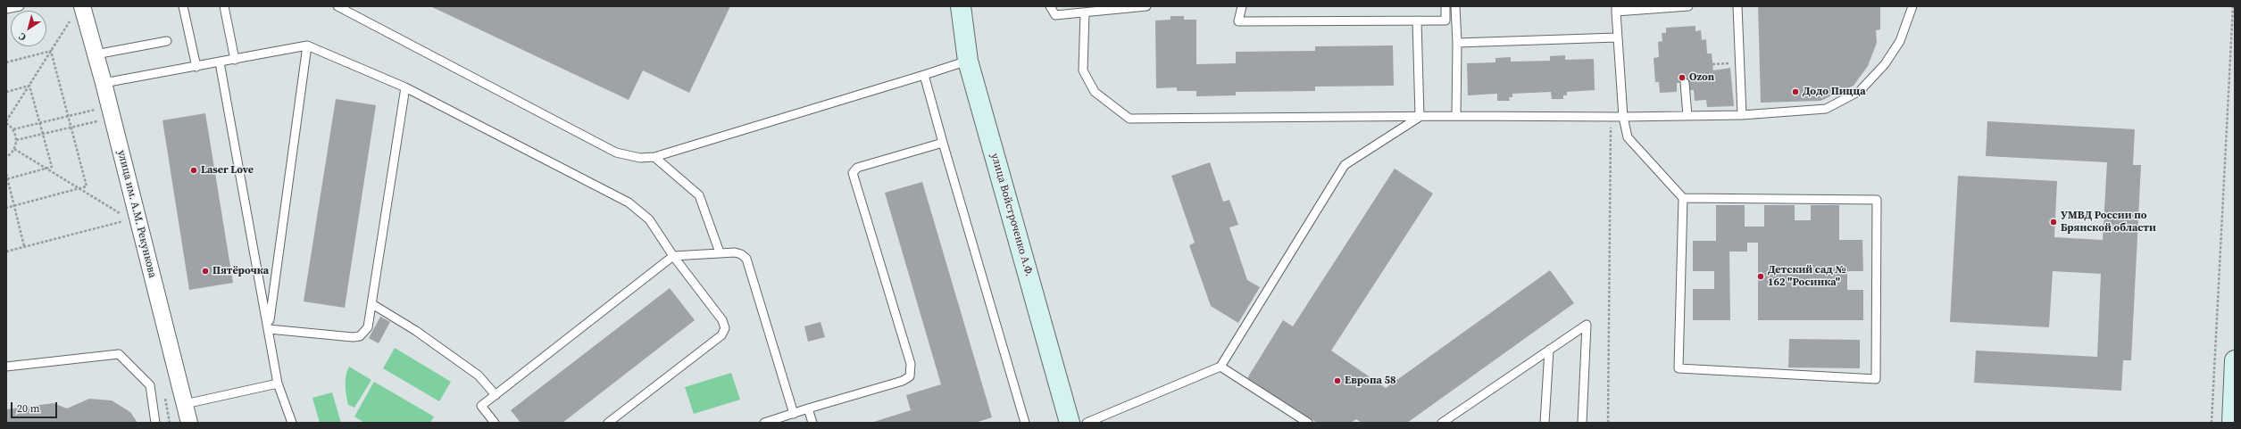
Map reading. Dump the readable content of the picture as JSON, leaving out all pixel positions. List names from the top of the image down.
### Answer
{
  "streets": {
    "main road": ["улица Войстроченко А.Ф."],
    "street": ["улица им. А.М. Рекункова"]
  },
  "places": [
    "Ozon",
    "Додо Пицца",
    "Laser Love",
    "УМВД России по Брянской области",
    "Пятёрочка",
    "Детский сад № 162 \"Росинка\"",
    "Европа 58"
  ],
  "scale_bar": "20 m",
  "north": "bottom left"
}
